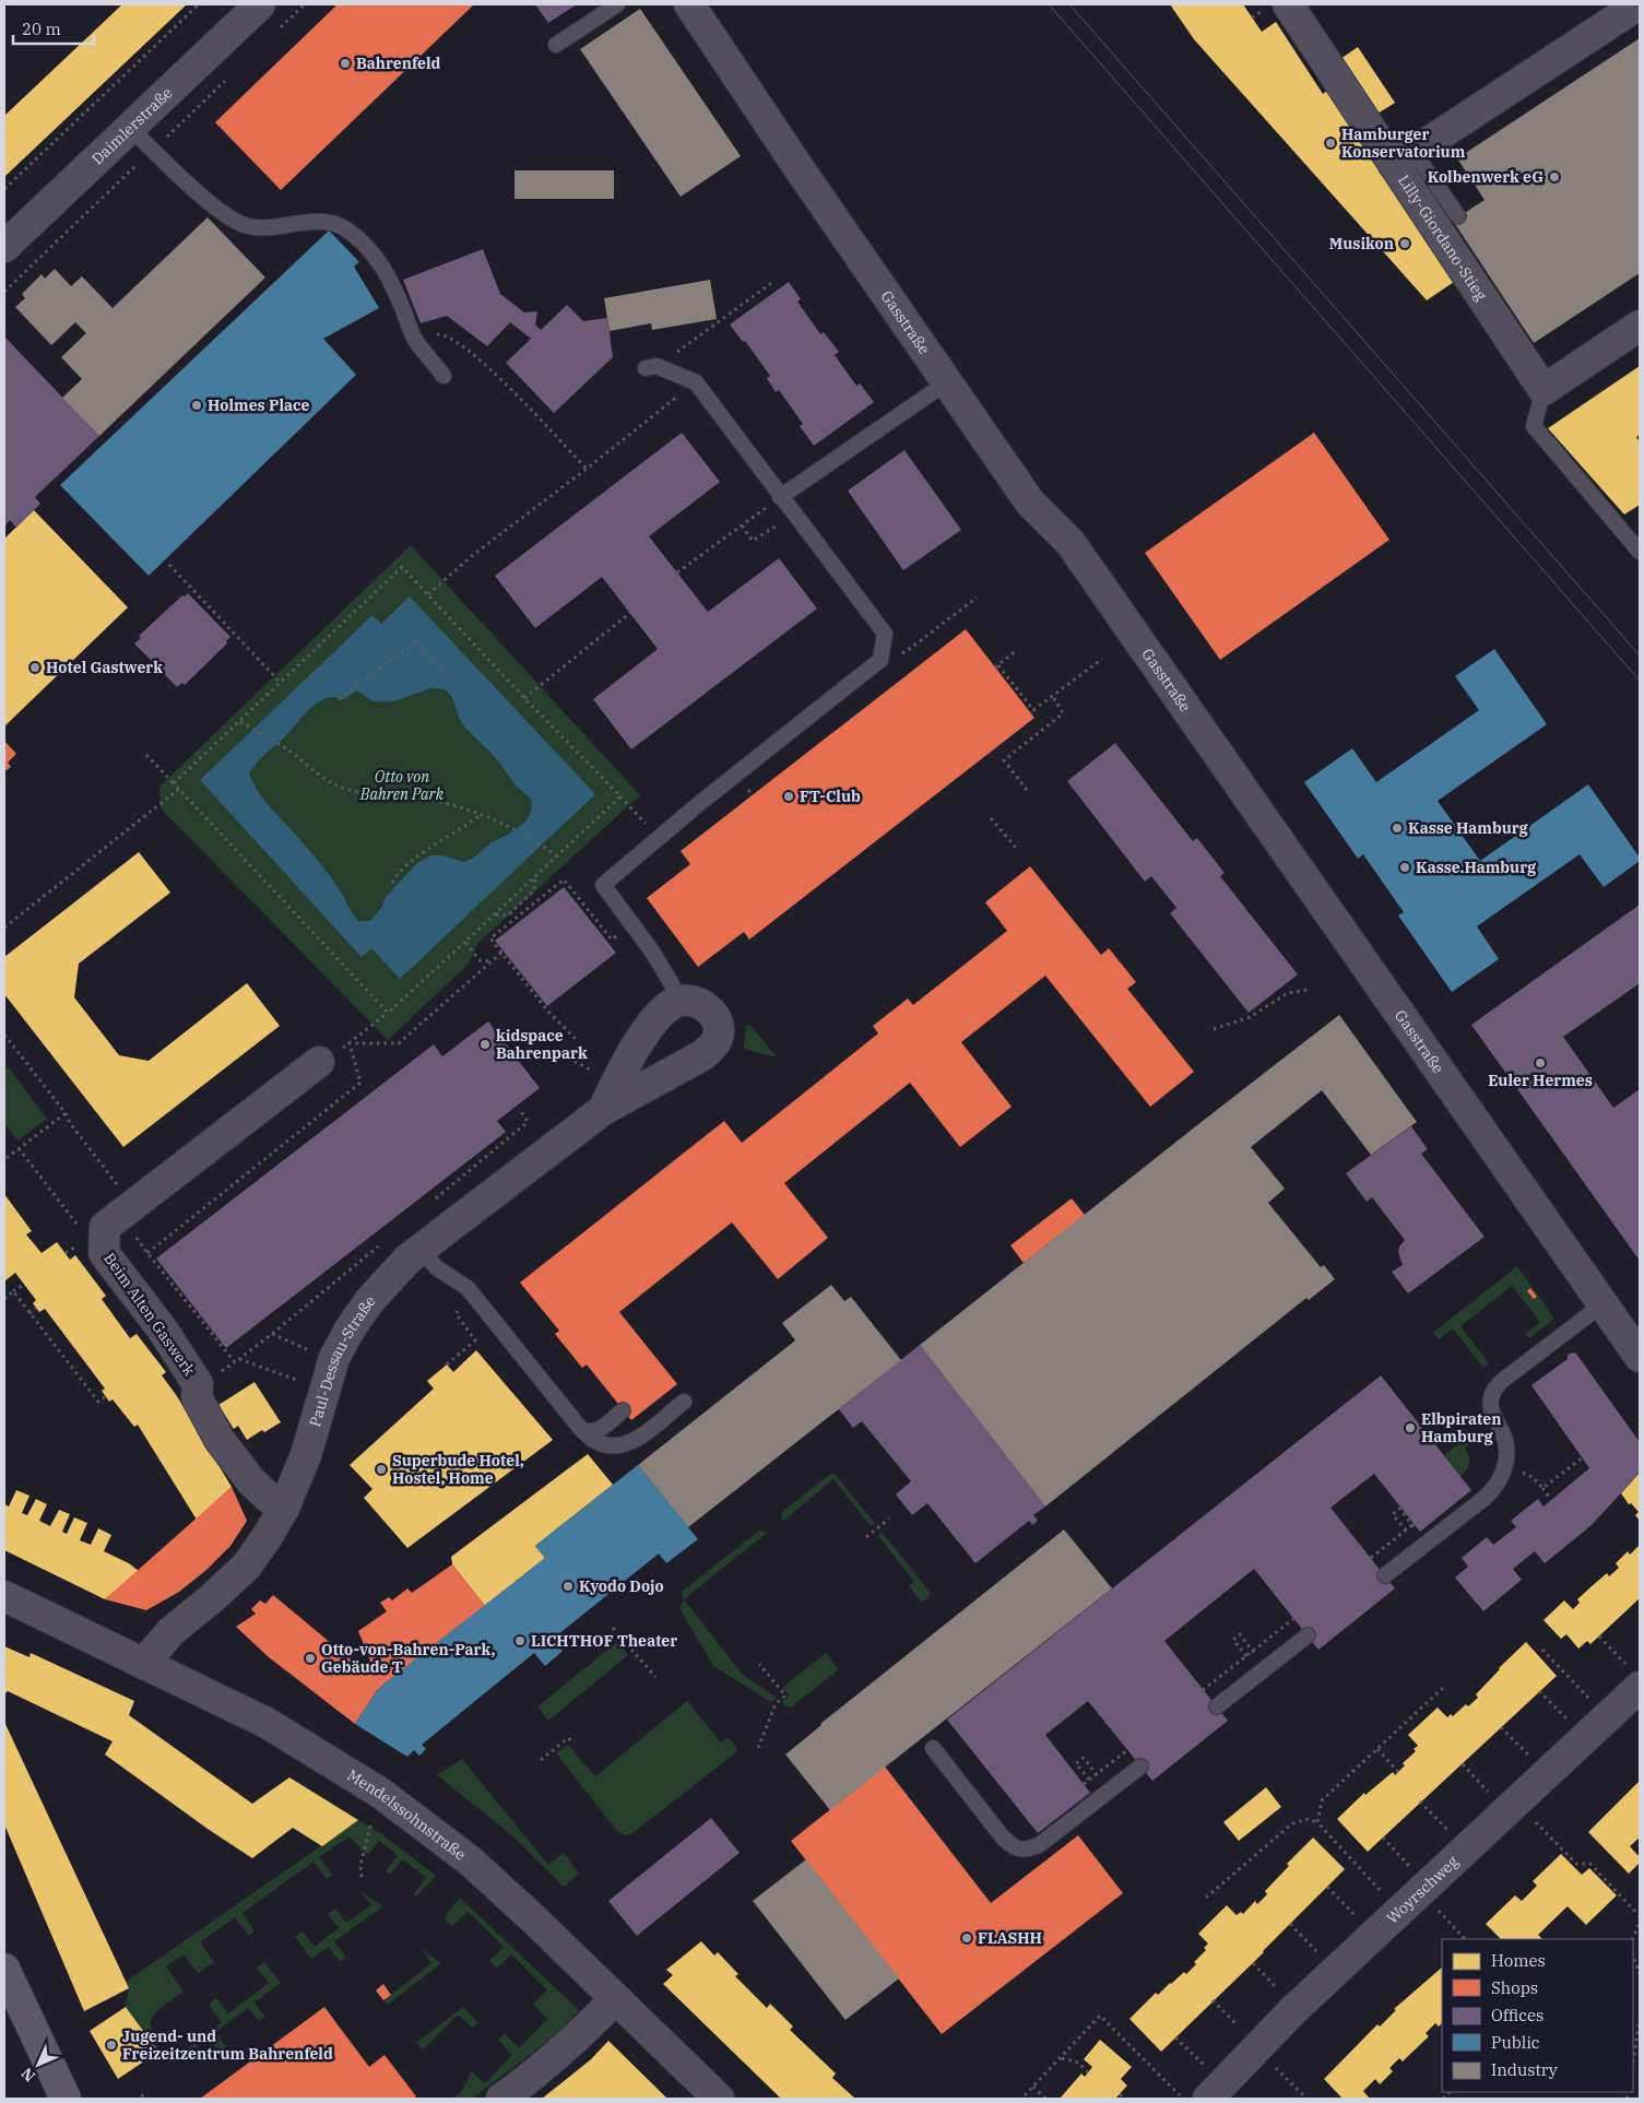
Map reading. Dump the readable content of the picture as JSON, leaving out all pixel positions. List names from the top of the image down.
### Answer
{
  "streets": {
    "street": [
      "Daimlerstraße",
      "Lilly-Giordano-Stieg",
      "Gasstraße",
      "Beim Alten Gaswerk",
      "Paul-Dessau-Straße",
      "Mendelssohnstraße",
      "Woyrschweg"
    ]
  },
  "crossings": [
    ["Beim Alten Gaswerk", "Paul-Dessau-Straße"],
    ["Paul-Dessau-Straße", "Mendelssohnstraße"]
  ],
  "parks": ["Otto von Bahren Park"],
  "places": [
    "Bahrenfeld",
    "Hamburger Konservatorium",
    "Kolbenwerk eG",
    "Musikon",
    "Holmes Place",
    "Hotel Gastwerk",
    "FT-Club",
    "Kasse Hamburg",
    "Kasse.Hamburg",
    "kidspace Bahrenpark",
    "Euler Hermes",
    "Elbpiraten Hamburg",
    "Superbude Hotel, Hostel, Home",
    "Kyodo Dojo",
    "LICHTHOF Theater",
    "Otto-von-Bahren-Park, Gebäude T",
    "FLASHH",
    "Jugend- und Freizeitzentrum Bahrenfeld"
  ],
  "legend": [
    "Homes",
    "Shops",
    "Offices",
    "Public",
    "Industry"
  ],
  "scale_bar": "20 m",
  "north": "bottom left"
}
